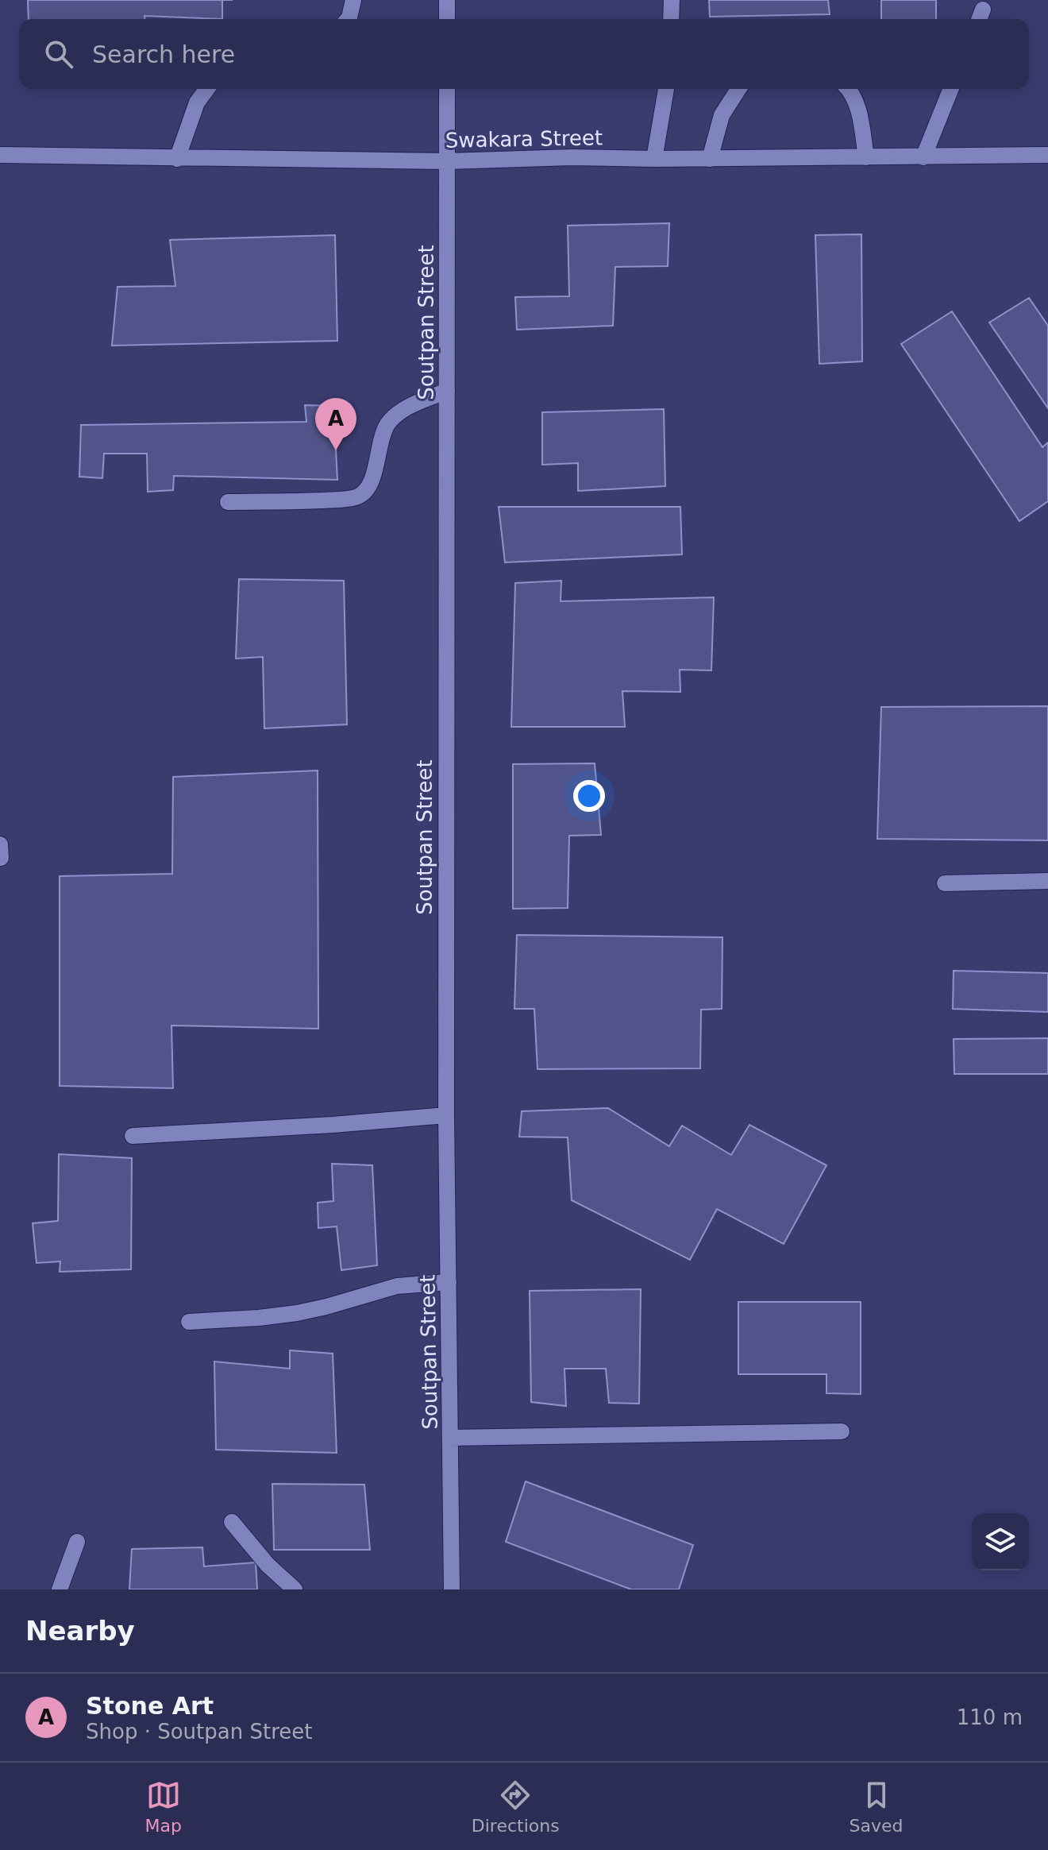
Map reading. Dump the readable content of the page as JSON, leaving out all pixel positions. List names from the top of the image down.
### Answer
{
  "streets": {
    "street": ["Swakara Street", "Soutpan Street"]
  },
  "crossings": [
    ["Swakara Street", "Soutpan Street"]
  ],
  "page": {
    "search": "Search here",
    "pins": "A",
    "heading": "Nearby",
    "list": [
      {
        "mark": "A",
        "name": "Stone Art",
        "note": "Shop · Soutpan Street",
        "value": "110 m"
      }
    ],
    "nav": ["Map", "Directions", "Saved"]
  }
}
